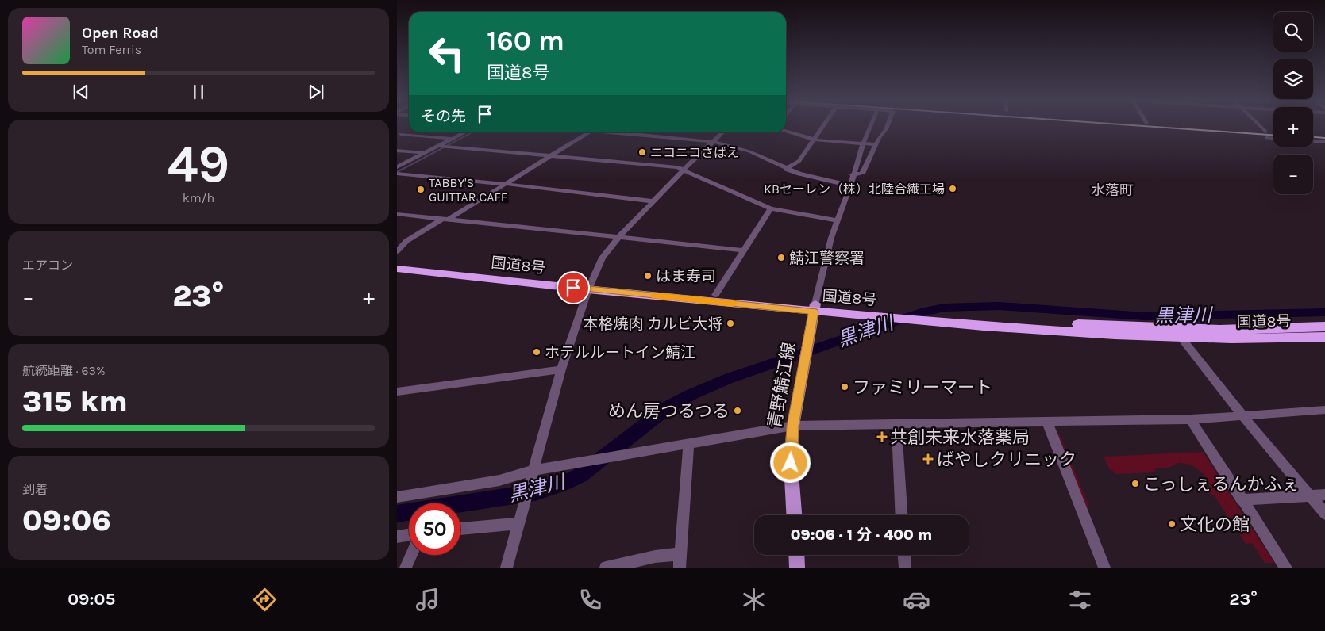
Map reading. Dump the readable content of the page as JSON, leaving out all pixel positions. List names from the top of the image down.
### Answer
{
  "streets": {
    "highway": ["国道8号"],
    "main road": ["青野鯖江線"]
  },
  "crossings": [
    ["国道8号", "青野鯖江線"]
  ],
  "districts": ["水落町"],
  "water": ["黒津川"],
  "places": {
    "other": [
      "ニコニコさばえ",
      "KBセーレン（株）北陸合繊工場",
      "TABBY'S GUITTAR CAFE",
      "鯖江警察署",
      "はま寿司",
      "本格焼肉 カルビ大将",
      "ホテルルートイン鯖江",
      "ファミリーマート",
      "めん房つるつる",
      "こっしぇるんかふぇ",
      "文化の館"
    ],
    "health": ["共創未来水落薬局", "ばやしクリニック"]
  },
  "page": {
    "map_buttons": ["+", "−"],
    "turn": ["160 m", "国道8号"],
    "song": ["Open Road", "Tom Ferris"],
    "then": "その先",
    "tile": [
      ["49", "km/h"],
      "エアコン",
      ["航続距離 · 63%", "315 km"],
      ["到着", "09:06"]
    ],
    "heat": ["−", "23°", "+"],
    "limit": "50",
    "trip": "09:06 · 1 分 · 400 m",
    "tabs": ["09:05", "23°"]
  }
}
